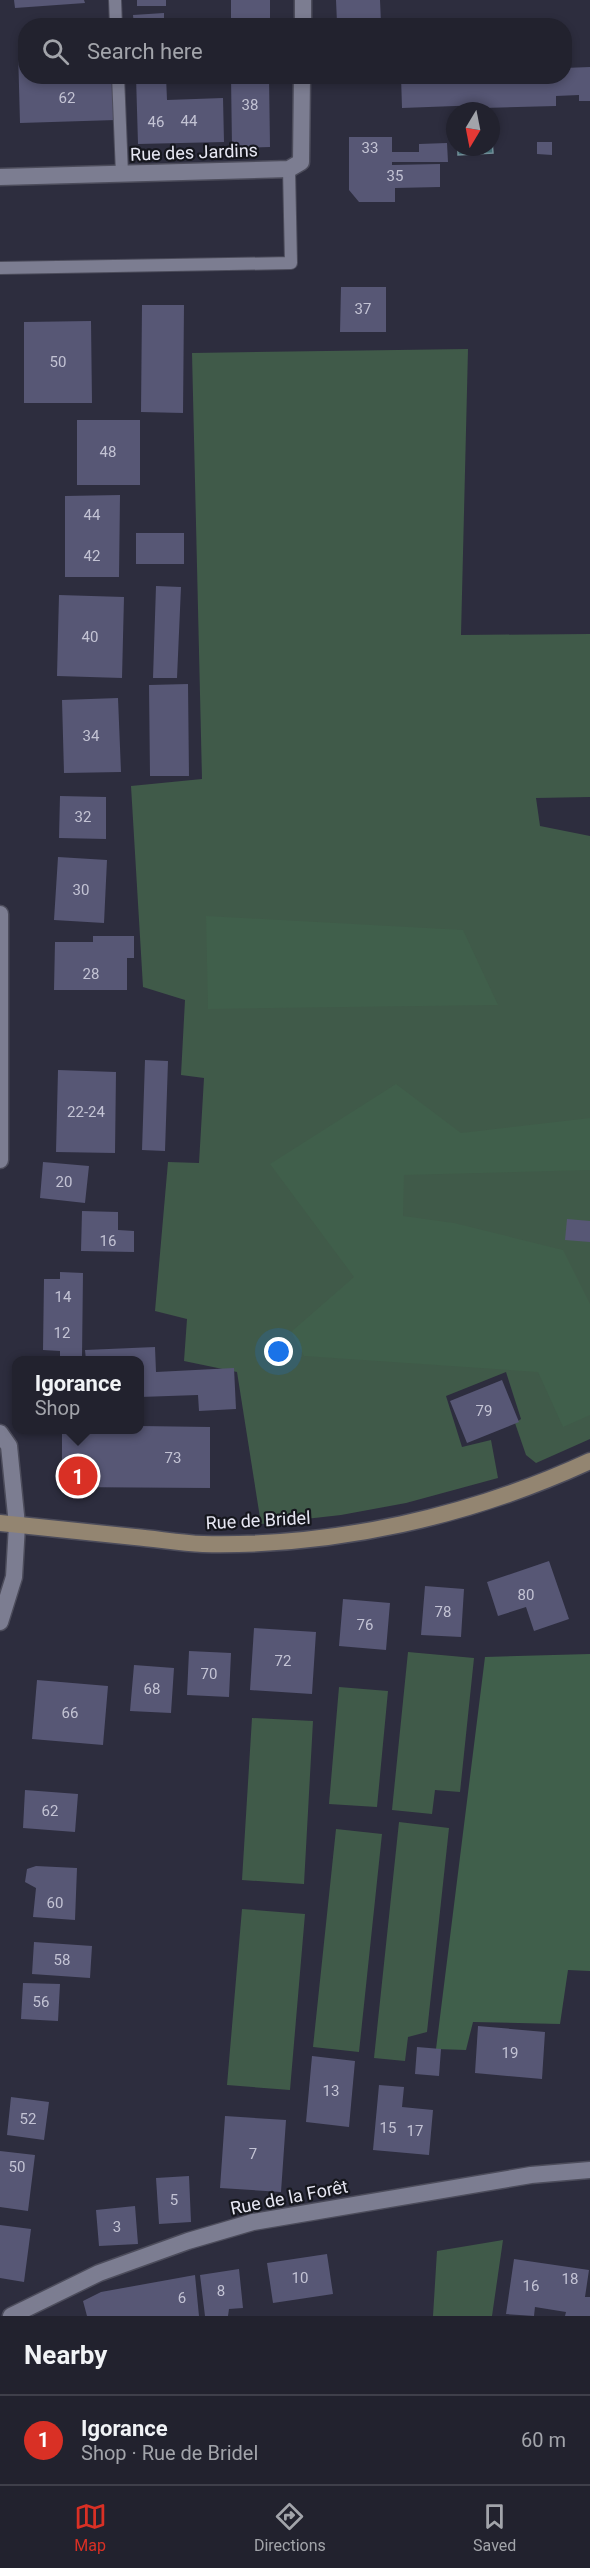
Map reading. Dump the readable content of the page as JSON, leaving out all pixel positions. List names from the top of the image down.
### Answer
{
  "streets": {
    "main road": ["Rue de Bridel"],
    "street": ["Rue des Jardins", "Rue de la Forêt"]
  },
  "house_numbers": [
    "62",
    "38",
    "44",
    "46",
    "33",
    "35",
    "37",
    "50",
    "48",
    "44",
    "42",
    "40",
    "34",
    "32",
    "30",
    "28",
    "22-24",
    "20",
    "16",
    "14",
    "12",
    "79",
    "73",
    "80",
    "78",
    "76",
    "72",
    "70",
    "68",
    "66",
    "62",
    "60",
    "58",
    "56",
    "19",
    "13",
    "52",
    "15",
    "17",
    "7",
    "50",
    "5",
    "3",
    "10",
    "18",
    "16",
    "8",
    "6"
  ],
  "north": "bottom",
  "page": {
    "search": "Search here",
    "popup": ["Igorance", "Shop"],
    "pins": "1",
    "heading": "Nearby",
    "list": [
      {
        "mark": "1",
        "name": "Igorance",
        "note": "Shop · Rue de Bridel",
        "value": "60 m"
      }
    ],
    "nav": ["Map", "Directions", "Saved"]
  }
}
